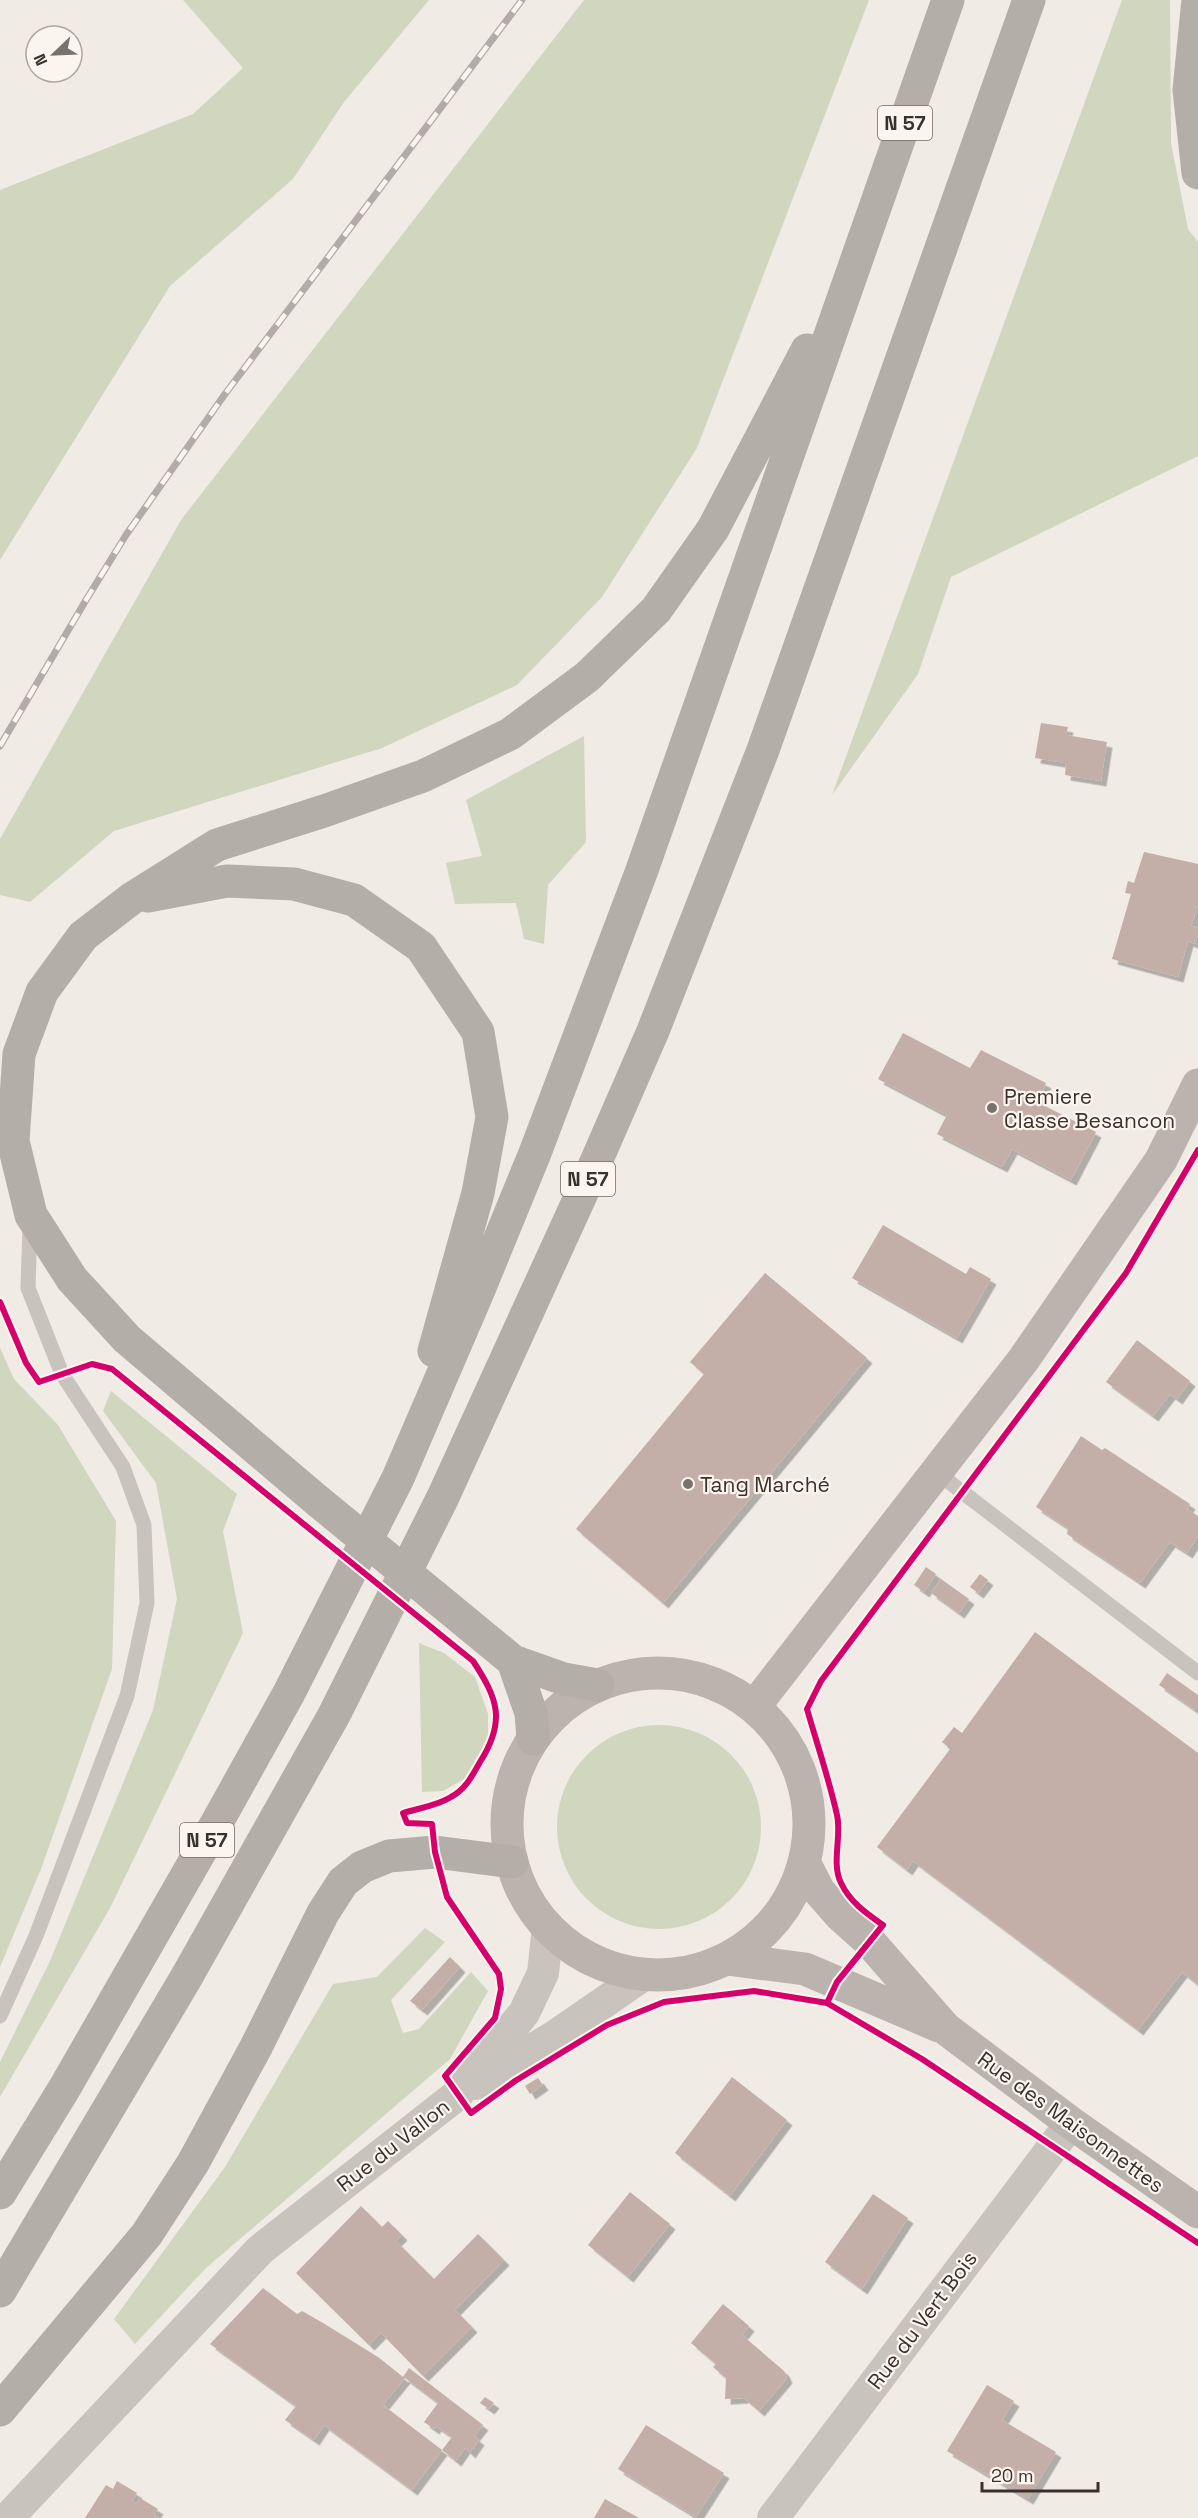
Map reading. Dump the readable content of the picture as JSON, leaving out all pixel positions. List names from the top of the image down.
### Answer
{
  "streets": {
    "highway": ["N 57"],
    "main road": ["Rue des Maisonnettes"],
    "street": ["Rue du Vallon", "Rue du Vert Bois"]
  },
  "crossings": [
    ["Rue des Maisonnettes", "Rue du Vert Bois"]
  ],
  "places": ["Premiere Classe Besancon", "Tang Marché"],
  "scale_bar": "20 m",
  "north": "bottom left"
}
